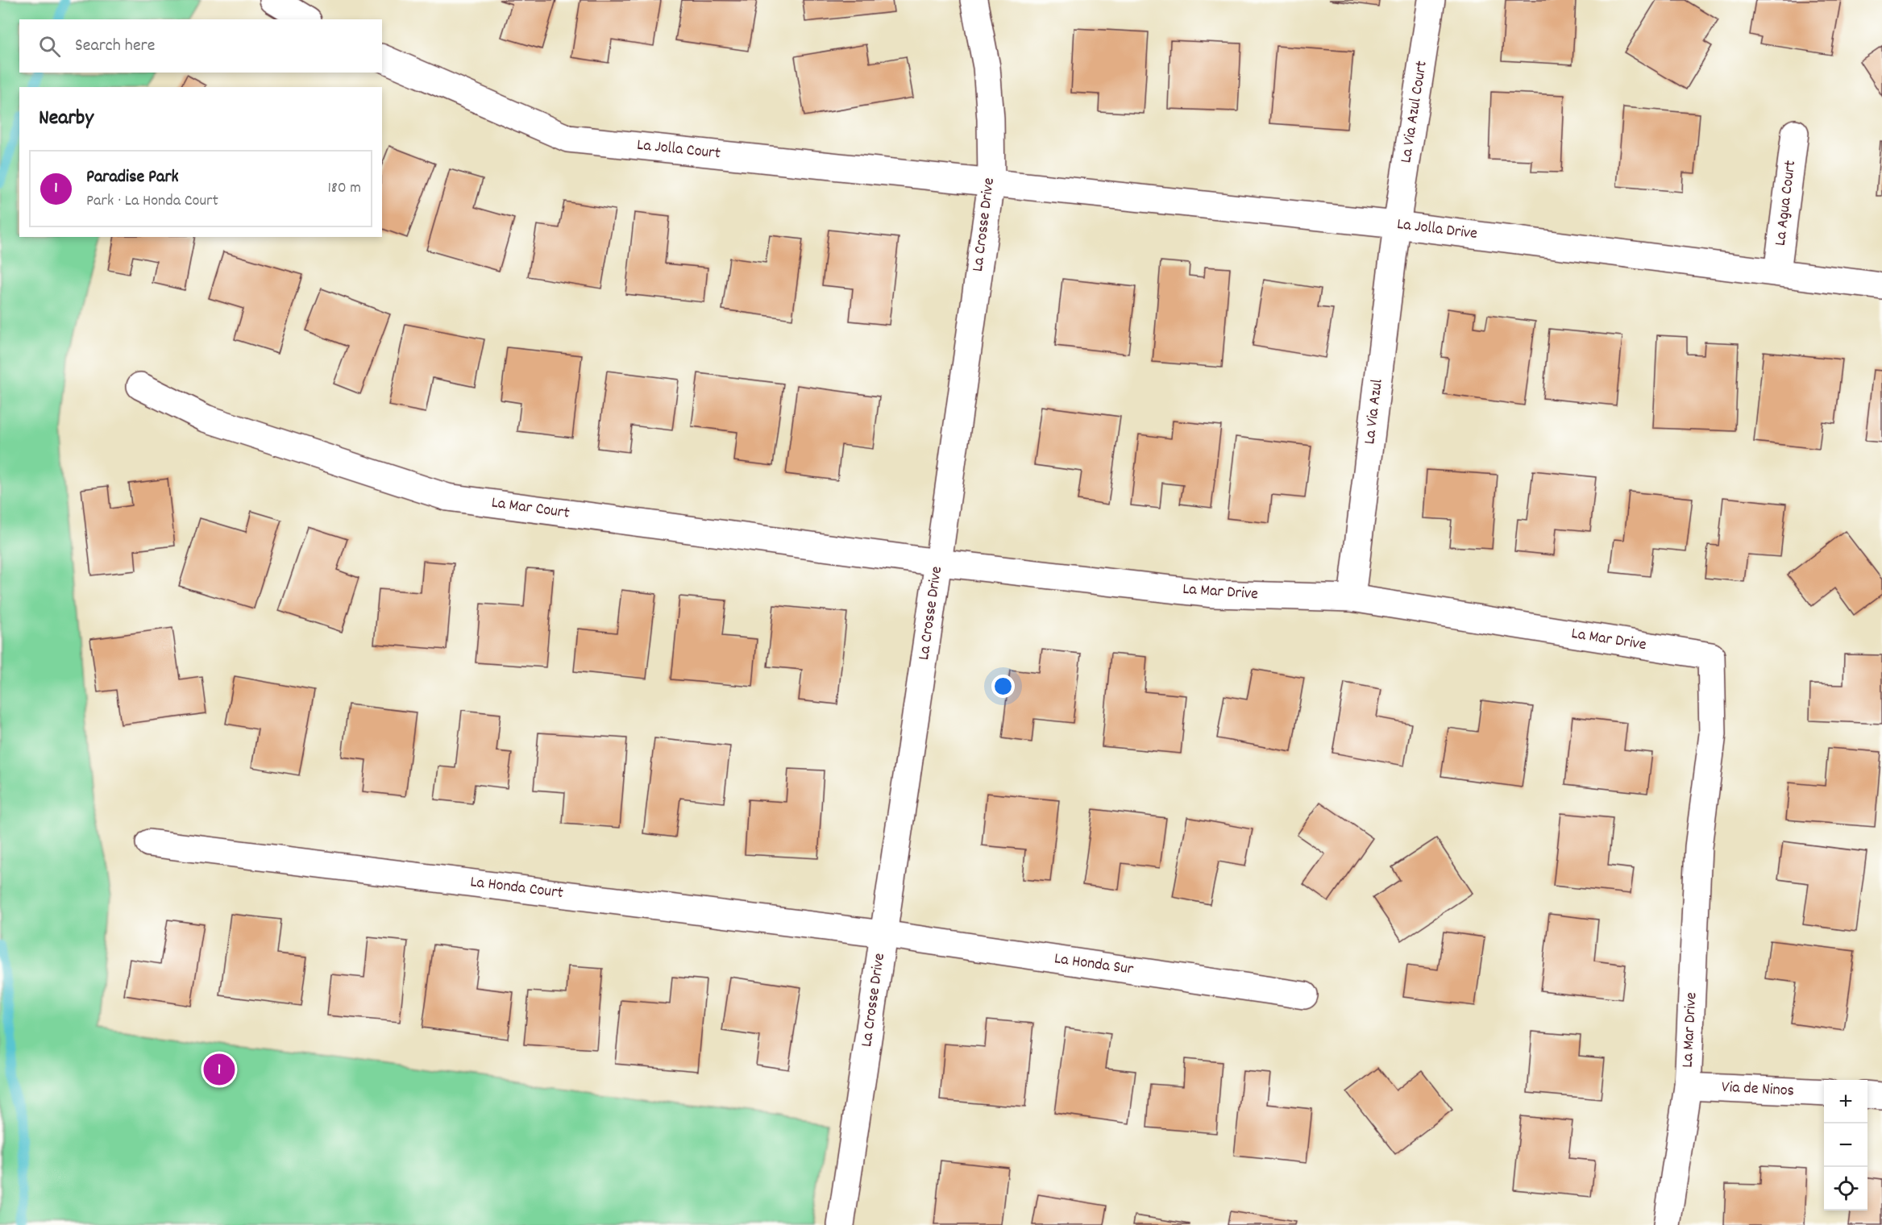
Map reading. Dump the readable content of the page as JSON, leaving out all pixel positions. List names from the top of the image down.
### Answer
{
  "streets": {
    "street": [
      "La Via Azul Court",
      "La Jolla Court",
      "La Agua Court",
      "La Crosse Drive",
      "La Jolla Drive",
      "La Via Azul",
      "La Mar Court",
      "La Mar Drive",
      "La Honda Court",
      "La Honda Sur",
      "Via de Ninos"
    ]
  },
  "crossings": [
    ["La Via Azul Court", "La Jolla Drive"],
    ["La Via Azul Court", "La Via Azul"],
    ["La Jolla Court", "La Crosse Drive"],
    ["La Jolla Court", "La Jolla Drive"],
    ["La Agua Court", "La Jolla Drive"],
    ["La Crosse Drive", "La Jolla Drive"],
    ["La Crosse Drive", "La Mar Court"],
    ["La Crosse Drive", "La Mar Drive"],
    ["La Crosse Drive", "La Honda Court"],
    ["La Crosse Drive", "La Honda Sur"],
    ["La Jolla Drive", "La Via Azul"],
    ["La Via Azul", "La Mar Drive"],
    ["La Mar Court", "La Mar Drive"],
    ["La Mar Drive", "Via de Ninos"],
    ["La Honda Court", "La Honda Sur"]
  ],
  "page": {
    "search": "Search here",
    "heading": "Nearby",
    "list": [
      {
        "mark": "1",
        "name": "Paradise Park",
        "note": "Park · La Honda Court",
        "value": "180 m"
      }
    ],
    "pins": "1",
    "map_buttons": ["+", "−"]
  }
}
